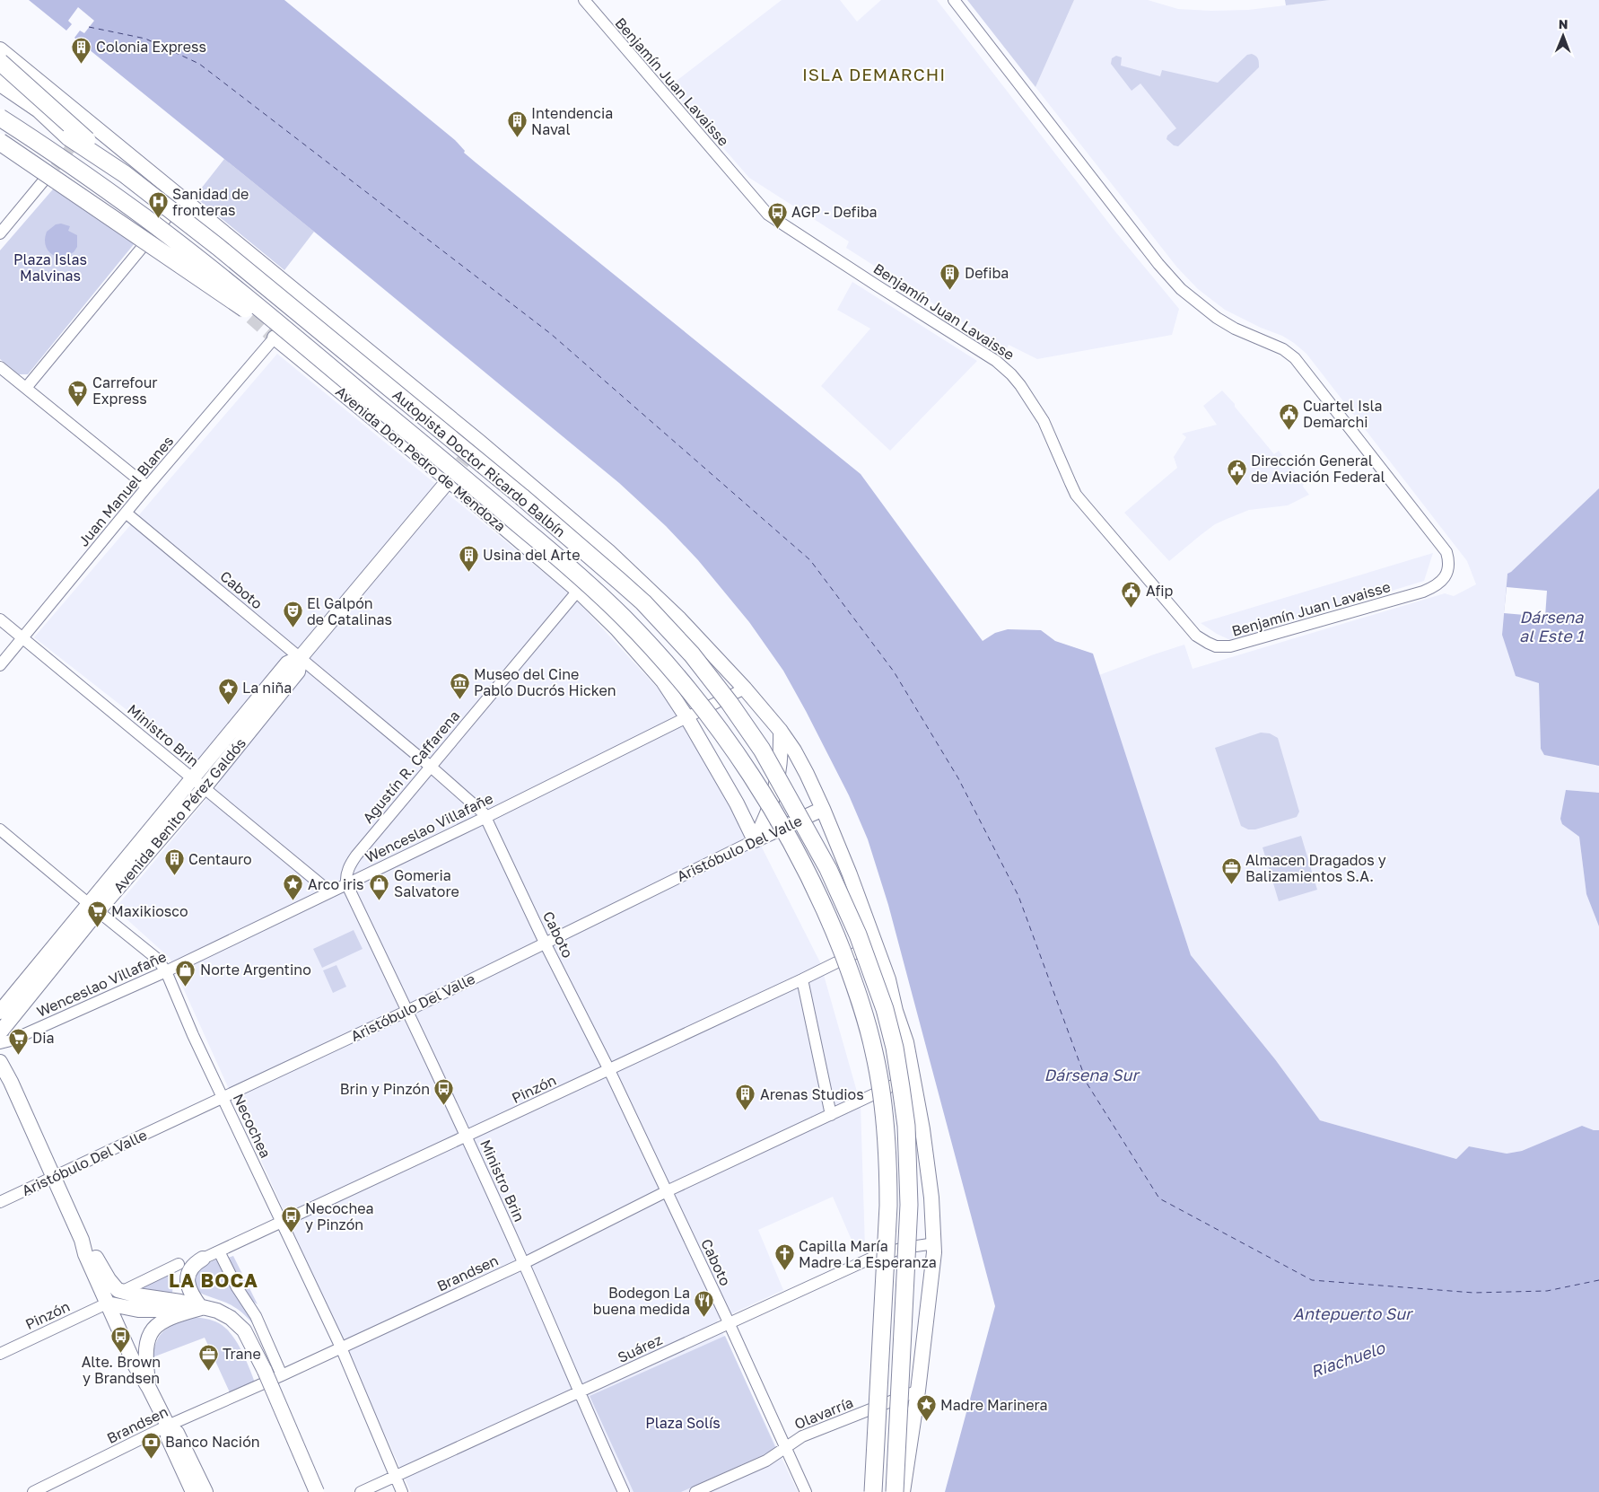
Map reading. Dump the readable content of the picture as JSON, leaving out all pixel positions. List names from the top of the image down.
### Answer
{
  "streets": {
    "highway": ["Autopista Doctor Ricardo Balbín"],
    "main road": ["Avenida Don Pedro de Mendoza", "Avenida Benito Pérez Galdós", "Aristóbulo Del Valle"],
    "street": [
      "Benjamín Juan Lavaisse",
      "Juan Manuel Blanes",
      "Caboto",
      "Ministro Brin",
      "Agustín R. Caffarena",
      "Wenceslao Villafañe",
      "Pinzón",
      "Necochea",
      "Brandsen",
      "Suárez",
      "Olavarría"
    ]
  },
  "crossings": [
    ["Avenida Don Pedro de Mendoza", "Juan Manuel Blanes"],
    ["Avenida Don Pedro de Mendoza", "Agustín R. Caffarena"],
    ["Avenida Don Pedro de Mendoza", "Avenida Benito Pérez Galdós"],
    ["Avenida Don Pedro de Mendoza", "Wenceslao Villafañe"],
    ["Avenida Don Pedro de Mendoza", "Aristóbulo Del Valle"],
    ["Juan Manuel Blanes", "Caboto"],
    ["Juan Manuel Blanes", "Ministro Brin"],
    ["Caboto", "Agustín R. Caffarena"],
    ["Caboto", "Avenida Benito Pérez Galdós"],
    ["Caboto", "Wenceslao Villafañe"],
    ["Caboto", "Aristóbulo Del Valle"],
    ["Caboto", "Pinzón"],
    ["Caboto", "Brandsen"],
    ["Caboto", "Suárez"],
    ["Caboto", "Olavarría"],
    ["Ministro Brin", "Agustín R. Caffarena"],
    ["Ministro Brin", "Avenida Benito Pérez Galdós"],
    ["Ministro Brin", "Wenceslao Villafañe"],
    ["Ministro Brin", "Aristóbulo Del Valle"],
    ["Ministro Brin", "Pinzón"],
    ["Ministro Brin", "Brandsen"],
    ["Ministro Brin", "Suárez"],
    ["Agustín R. Caffarena", "Wenceslao Villafañe"],
    ["Avenida Benito Pérez Galdós", "Necochea"],
    ["Wenceslao Villafañe", "Necochea"],
    ["Aristóbulo Del Valle", "Necochea"],
    ["Pinzón", "Necochea"],
    ["Necochea", "Brandsen"],
    ["Necochea", "Suárez"]
  ],
  "districts": ["ISLA DEMARCHI", "LA BOCA"],
  "water": [
    "Dársena al Este 1",
    "Dársena Sur",
    "Antepuerto Sur",
    "Riachuelo"
  ],
  "parks": ["Plaza Islas Malvinas", "Plaza Solís"],
  "places": {
    "building": [
      "Colonia Express",
      "Intendencia Naval",
      "Defiba",
      "Usina del Arte",
      "Centauro",
      "Arenas Studios"
    ],
    "hospital": ["Sanidad de fronteras"],
    "bus stop": [
      "AGP - Defiba",
      "Brin y Pinzón",
      "Necochea y Pinzón",
      "Alte. Brown y Brandsen"
    ],
    "supermarket": ["Carrefour Express", "Maxikiosco", "Dia"],
    "public building": ["Cuartel Isla Demarchi", "Dirección General de Aviación Federal", "Afip"],
    "theatre": ["El Galpón de Catalinas"],
    "museum": ["Museo del Cine Pablo Ducrós Hicken"],
    "place": ["La niña", "Arco iris", "Madre Marinera"],
    "office": ["Almacen Dragados y Balizamientos S.A.", "Trane"],
    "shop": ["Gomeria Salvatore", "Norte Argentino"],
    "church": ["Capilla María Madre La Esperanza"],
    "restaurant": ["Bodegon La buena medida"],
    "bank": ["Banco Nación"]
  },
  "north": "top"
}
